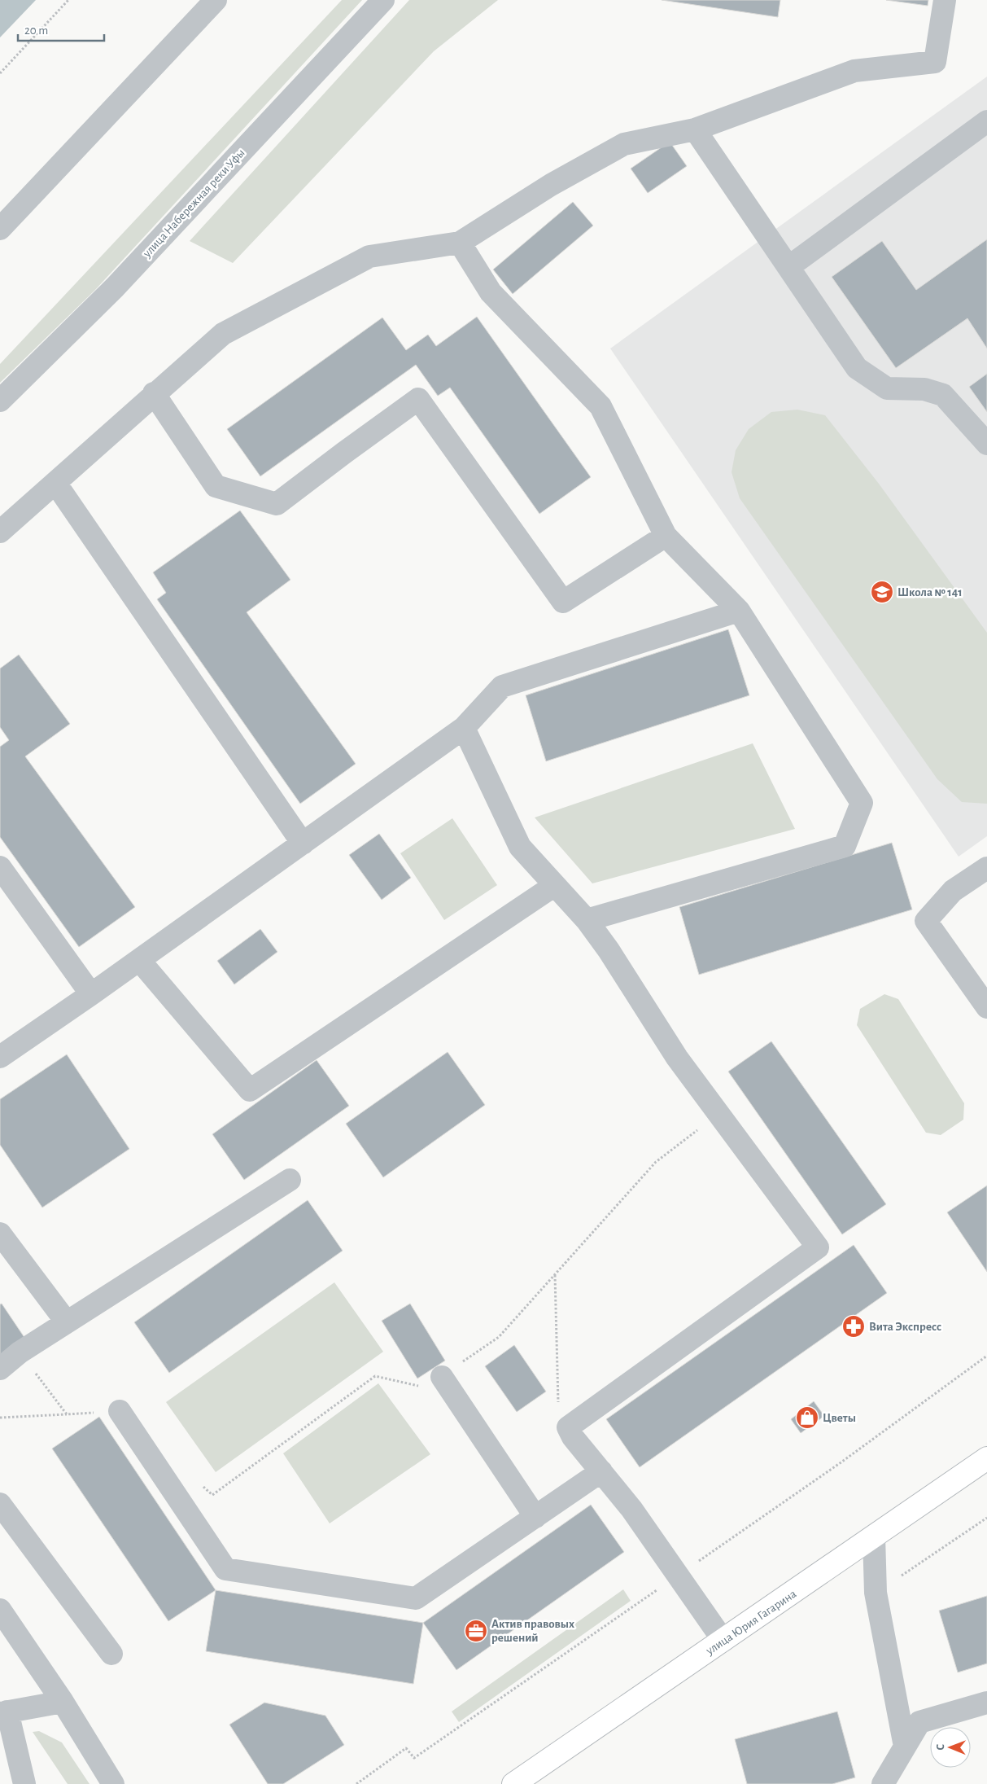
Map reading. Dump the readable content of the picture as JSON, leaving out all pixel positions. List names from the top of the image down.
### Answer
{
  "streets": {
    "main road": ["улица Юрия Гагарина"],
    "street": ["улица Набережная реки Уфы"]
  },
  "places": {
    "school or university": ["Школа № 141"],
    "pharmacy": ["Вита Экспресс"],
    "shop": ["Цветы"],
    "office": ["Актив правовых решений"]
  },
  "scale_bar": "20 m",
  "north": "left"
}
